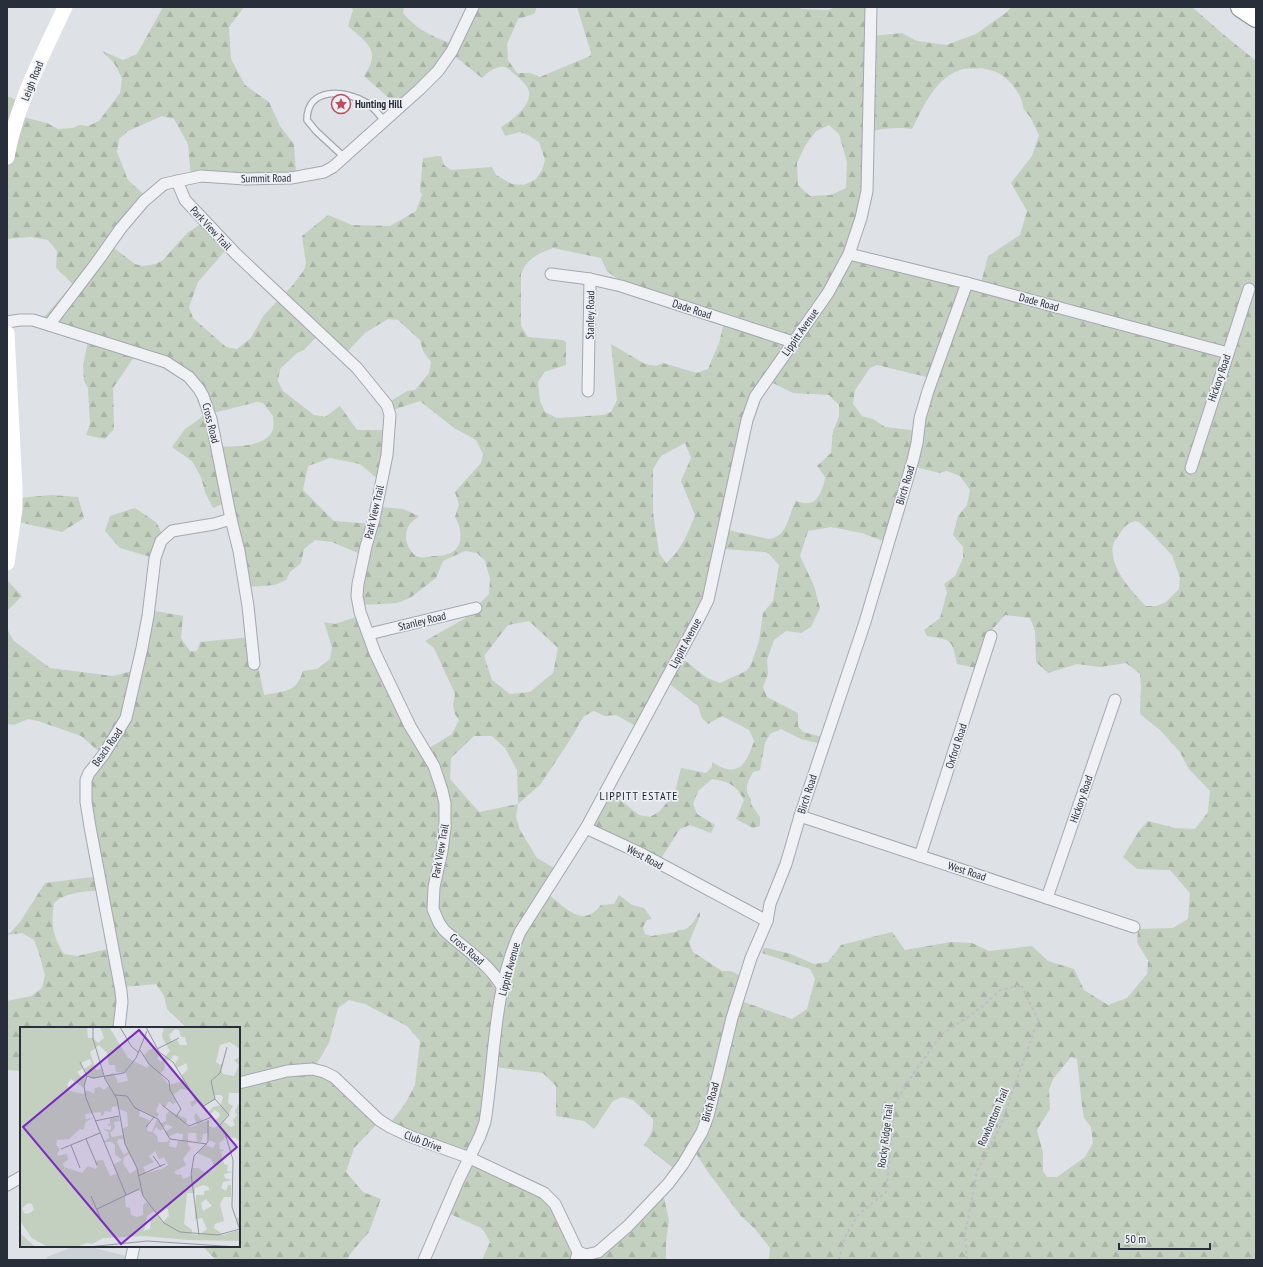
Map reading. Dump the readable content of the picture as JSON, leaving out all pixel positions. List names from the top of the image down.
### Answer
{
  "streets": {
    "street": [
      "Leigh Road",
      "Summit Road",
      "Park View Trail",
      "Dade Road",
      "Stanley Road",
      "Lippitt Avenue",
      "Hickory Road",
      "Cross Road",
      "Birch Road",
      "Oxford Road",
      "Beach Road",
      "West Road",
      "Club Drive"
    ],
    "path": ["Rowbottom Trail", "Rocky Ridge Trail"]
  },
  "crossings": [
    ["Summit Road", "Park View Trail"],
    ["Summit Road", "Cross Road"],
    ["Park View Trail", "Stanley Road"],
    ["Park View Trail", "Cross Road"],
    ["Dade Road", "Stanley Road"],
    ["Dade Road", "Lippitt Avenue"],
    ["Dade Road", "Hickory Road"],
    ["Dade Road", "Birch Road"],
    ["Lippitt Avenue", "Cross Road"],
    ["Lippitt Avenue", "West Road"],
    ["Lippitt Avenue", "Club Drive"],
    ["Hickory Road", "West Road"],
    ["Cross Road", "Beach Road"],
    ["Birch Road", "West Road"],
    ["Birch Road", "Club Drive"],
    ["Oxford Road", "West Road"],
    ["Rowbottom Trail", "Rocky Ridge Trail"]
  ],
  "districts": ["LIPPITT ESTATE"],
  "places": {
    "place": ["Hunting Hill"]
  },
  "scale_bar": "50 m"
}
